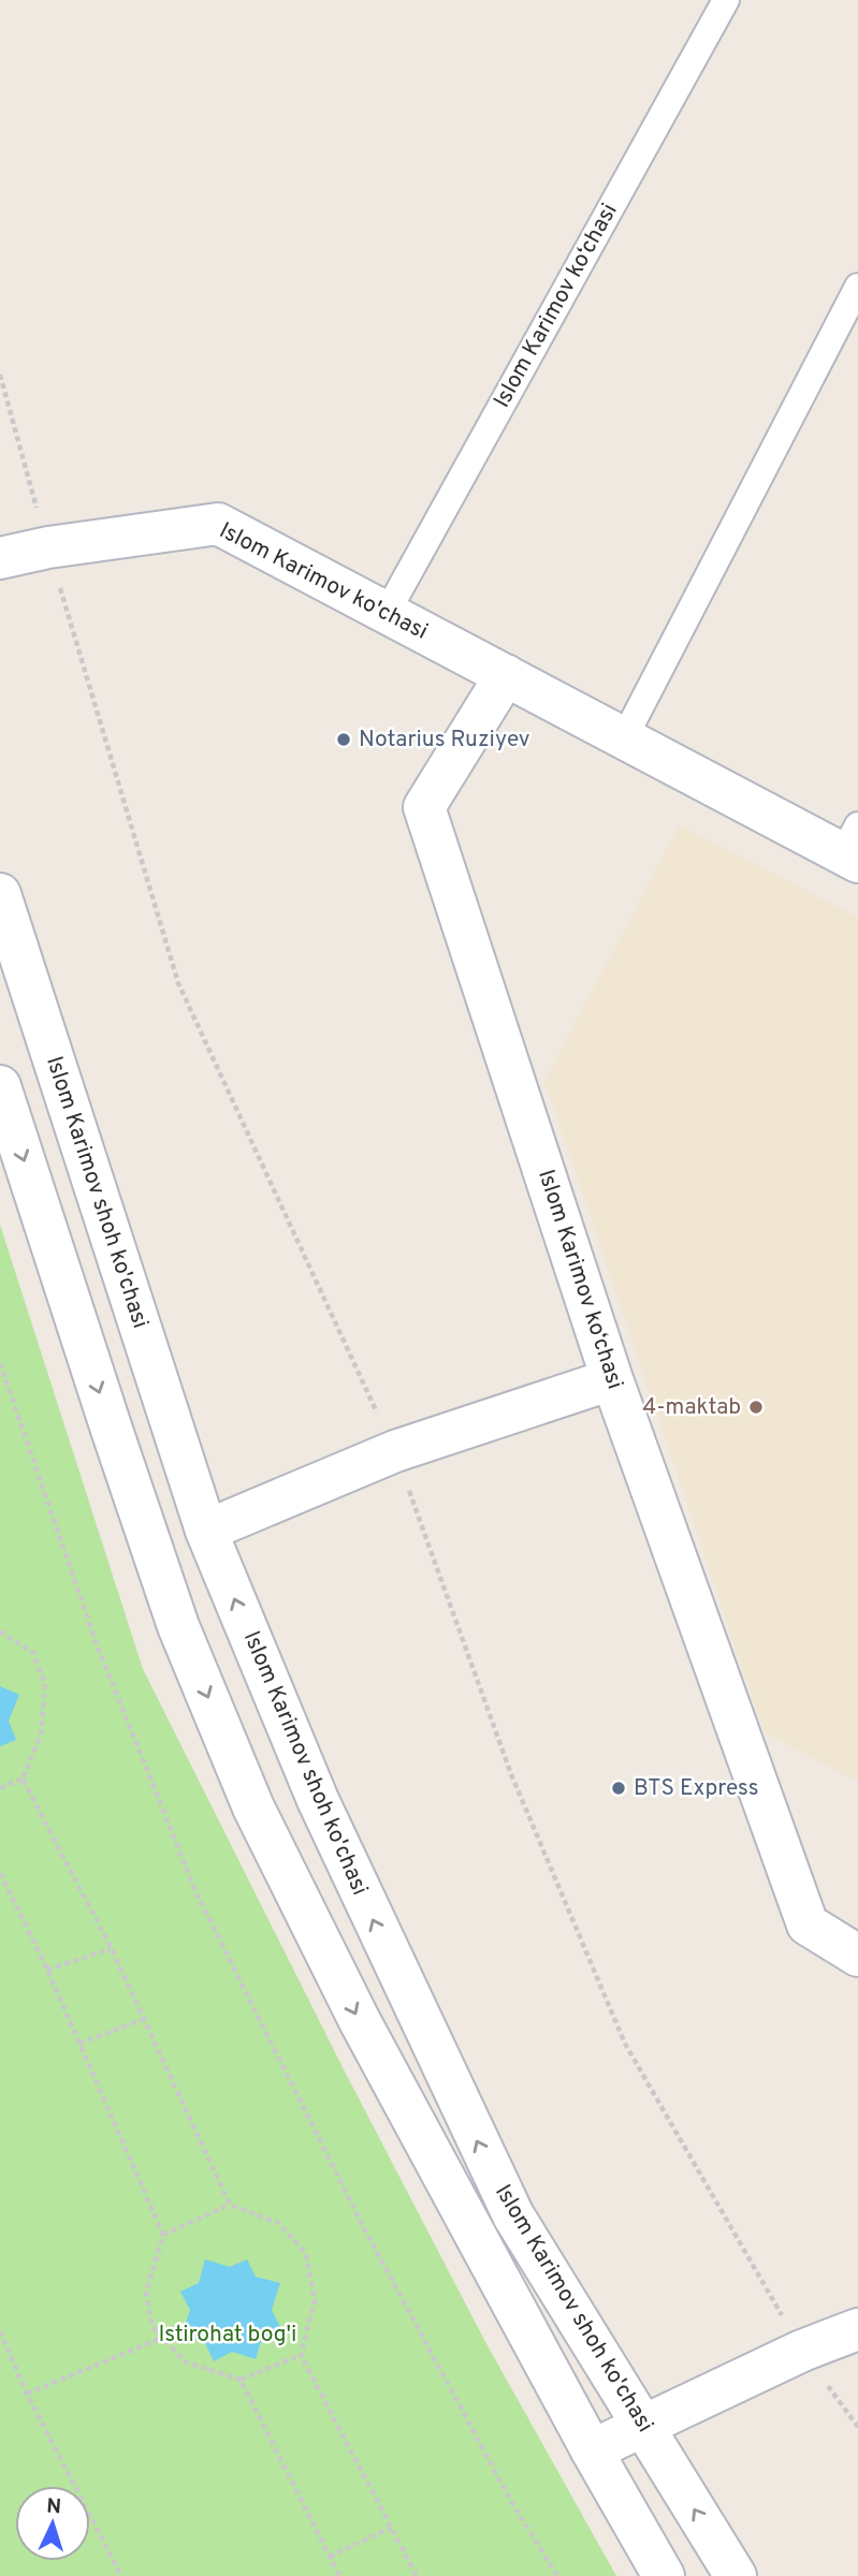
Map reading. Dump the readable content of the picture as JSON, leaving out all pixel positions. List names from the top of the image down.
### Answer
{
  "streets": {
    "main road": ["Islom Karimov ko‘chasi", "Islom Karimov ko'chasi", "Islom Karimov shoh ko'chasi"]
  },
  "crossings": [
    ["Islom Karimov ko‘chasi", "Islom Karimov ko'chasi"]
  ],
  "parks": ["Istirohat bog'i"],
  "places": ["Notarius Ruziyev", "4-maktab", "BTS Express"],
  "north": "top"
}
